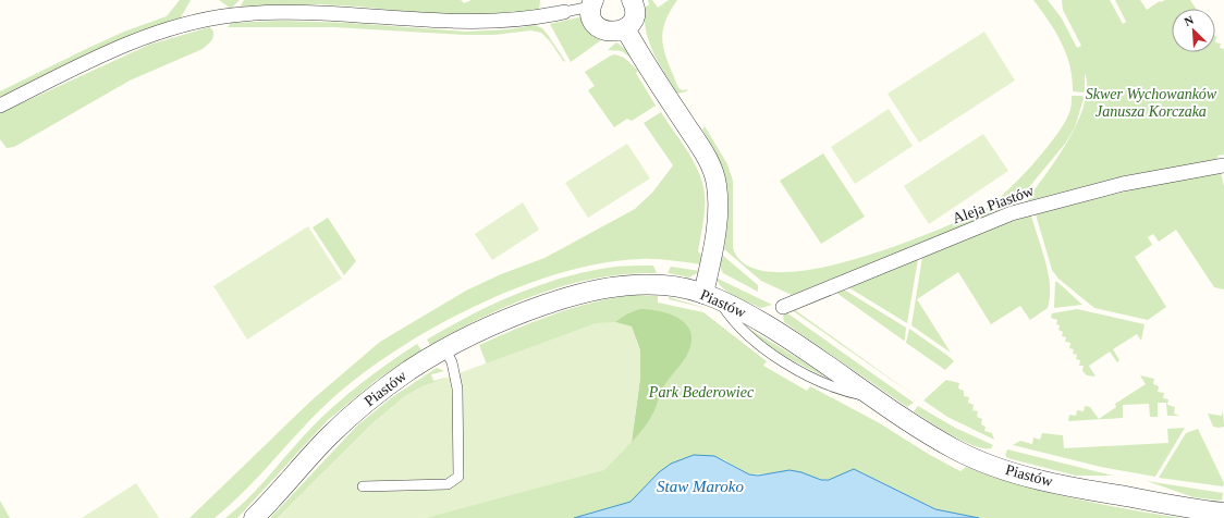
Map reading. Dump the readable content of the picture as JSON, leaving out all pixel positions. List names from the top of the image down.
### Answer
{
  "streets": {
    "street": ["Aleja Piastów", "Piastów"]
  },
  "water": ["Staw Maroko"],
  "parks": ["Skwer Wychowanków Janusza Korczaka", "Park Bederowiec"],
  "north": "top left"
}
